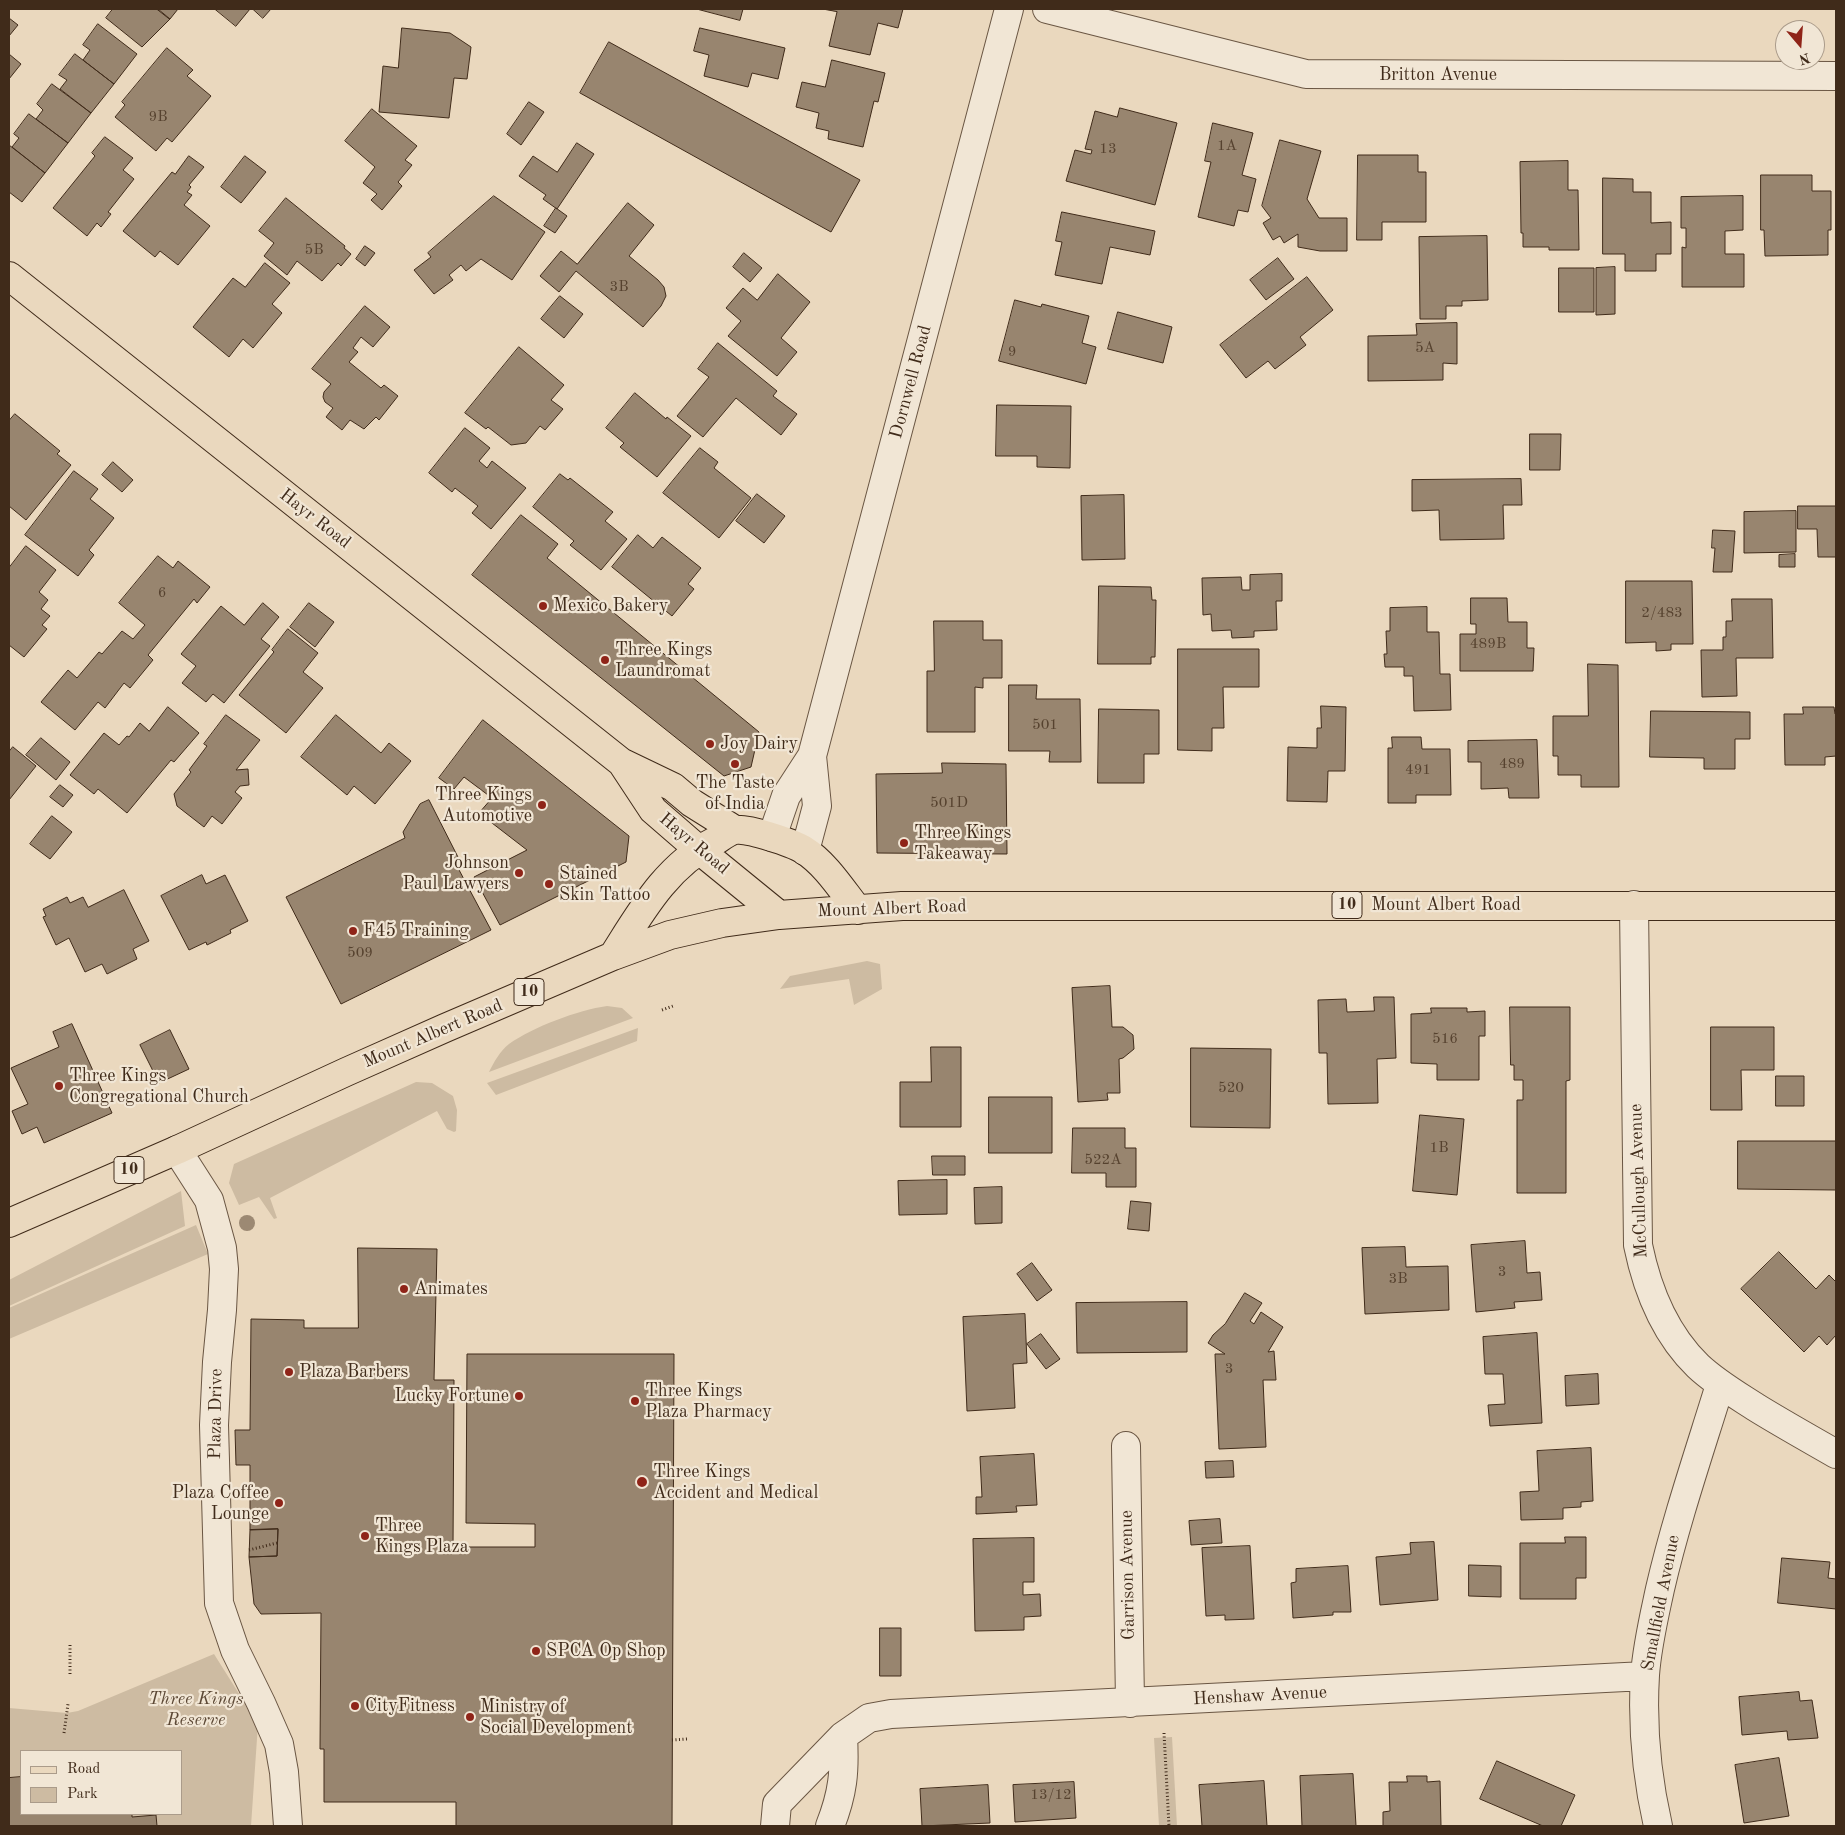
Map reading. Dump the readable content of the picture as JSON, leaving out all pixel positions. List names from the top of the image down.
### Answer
{
  "streets": {
    "main road": ["Hayr Road", "10", "Mount Albert Road"],
    "street": [
      "Britton Avenue",
      "Dornwell Road",
      "McCullough Avenue",
      "Plaza Drive",
      "Garrison Avenue",
      "Smallfield Avenue",
      "Henshaw Avenue"
    ]
  },
  "crossings": [
    ["Hayr Road", "Mount Albert Road"],
    ["Mount Albert Road", "McCullough Avenue"],
    ["Mount Albert Road", "Plaza Drive"],
    ["McCullough Avenue", "Smallfield Avenue"],
    ["Garrison Avenue", "Henshaw Avenue"],
    ["Smallfield Avenue", "Henshaw Avenue"]
  ],
  "parks": ["Three Kings Reserve"],
  "places": [
    "Mexico Bakery",
    "Three Kings Laundromat",
    "Joy Dairy",
    "The Taste of India",
    "Three Kings Automotive",
    "Three Kings Takeaway",
    "Johnson Paul Lawyers",
    "Stained Skin Tattoo",
    "F45 Training",
    "Three Kings Congregational Church",
    "Animates",
    "Plaza Barbers",
    "Lucky Fortune",
    "Three Kings Plaza Pharmacy",
    "Three Kings Accident and Medical",
    "Plaza Coffee Lounge",
    "Three Kings Plaza",
    "SPCA Op Shop",
    "CityFitness",
    "Ministry of Social Development"
  ],
  "house_numbers": [
    "9B",
    "1A",
    "13",
    "5B",
    "3B",
    "5A",
    "9",
    "6",
    "2/483",
    "489B",
    "501",
    "489",
    "491",
    "501D",
    "509",
    "516",
    "520",
    "1B",
    "522A",
    "3",
    "3B",
    "3",
    "13/12"
  ],
  "legend": ["Road", "Park"],
  "north": "bottom"
}
